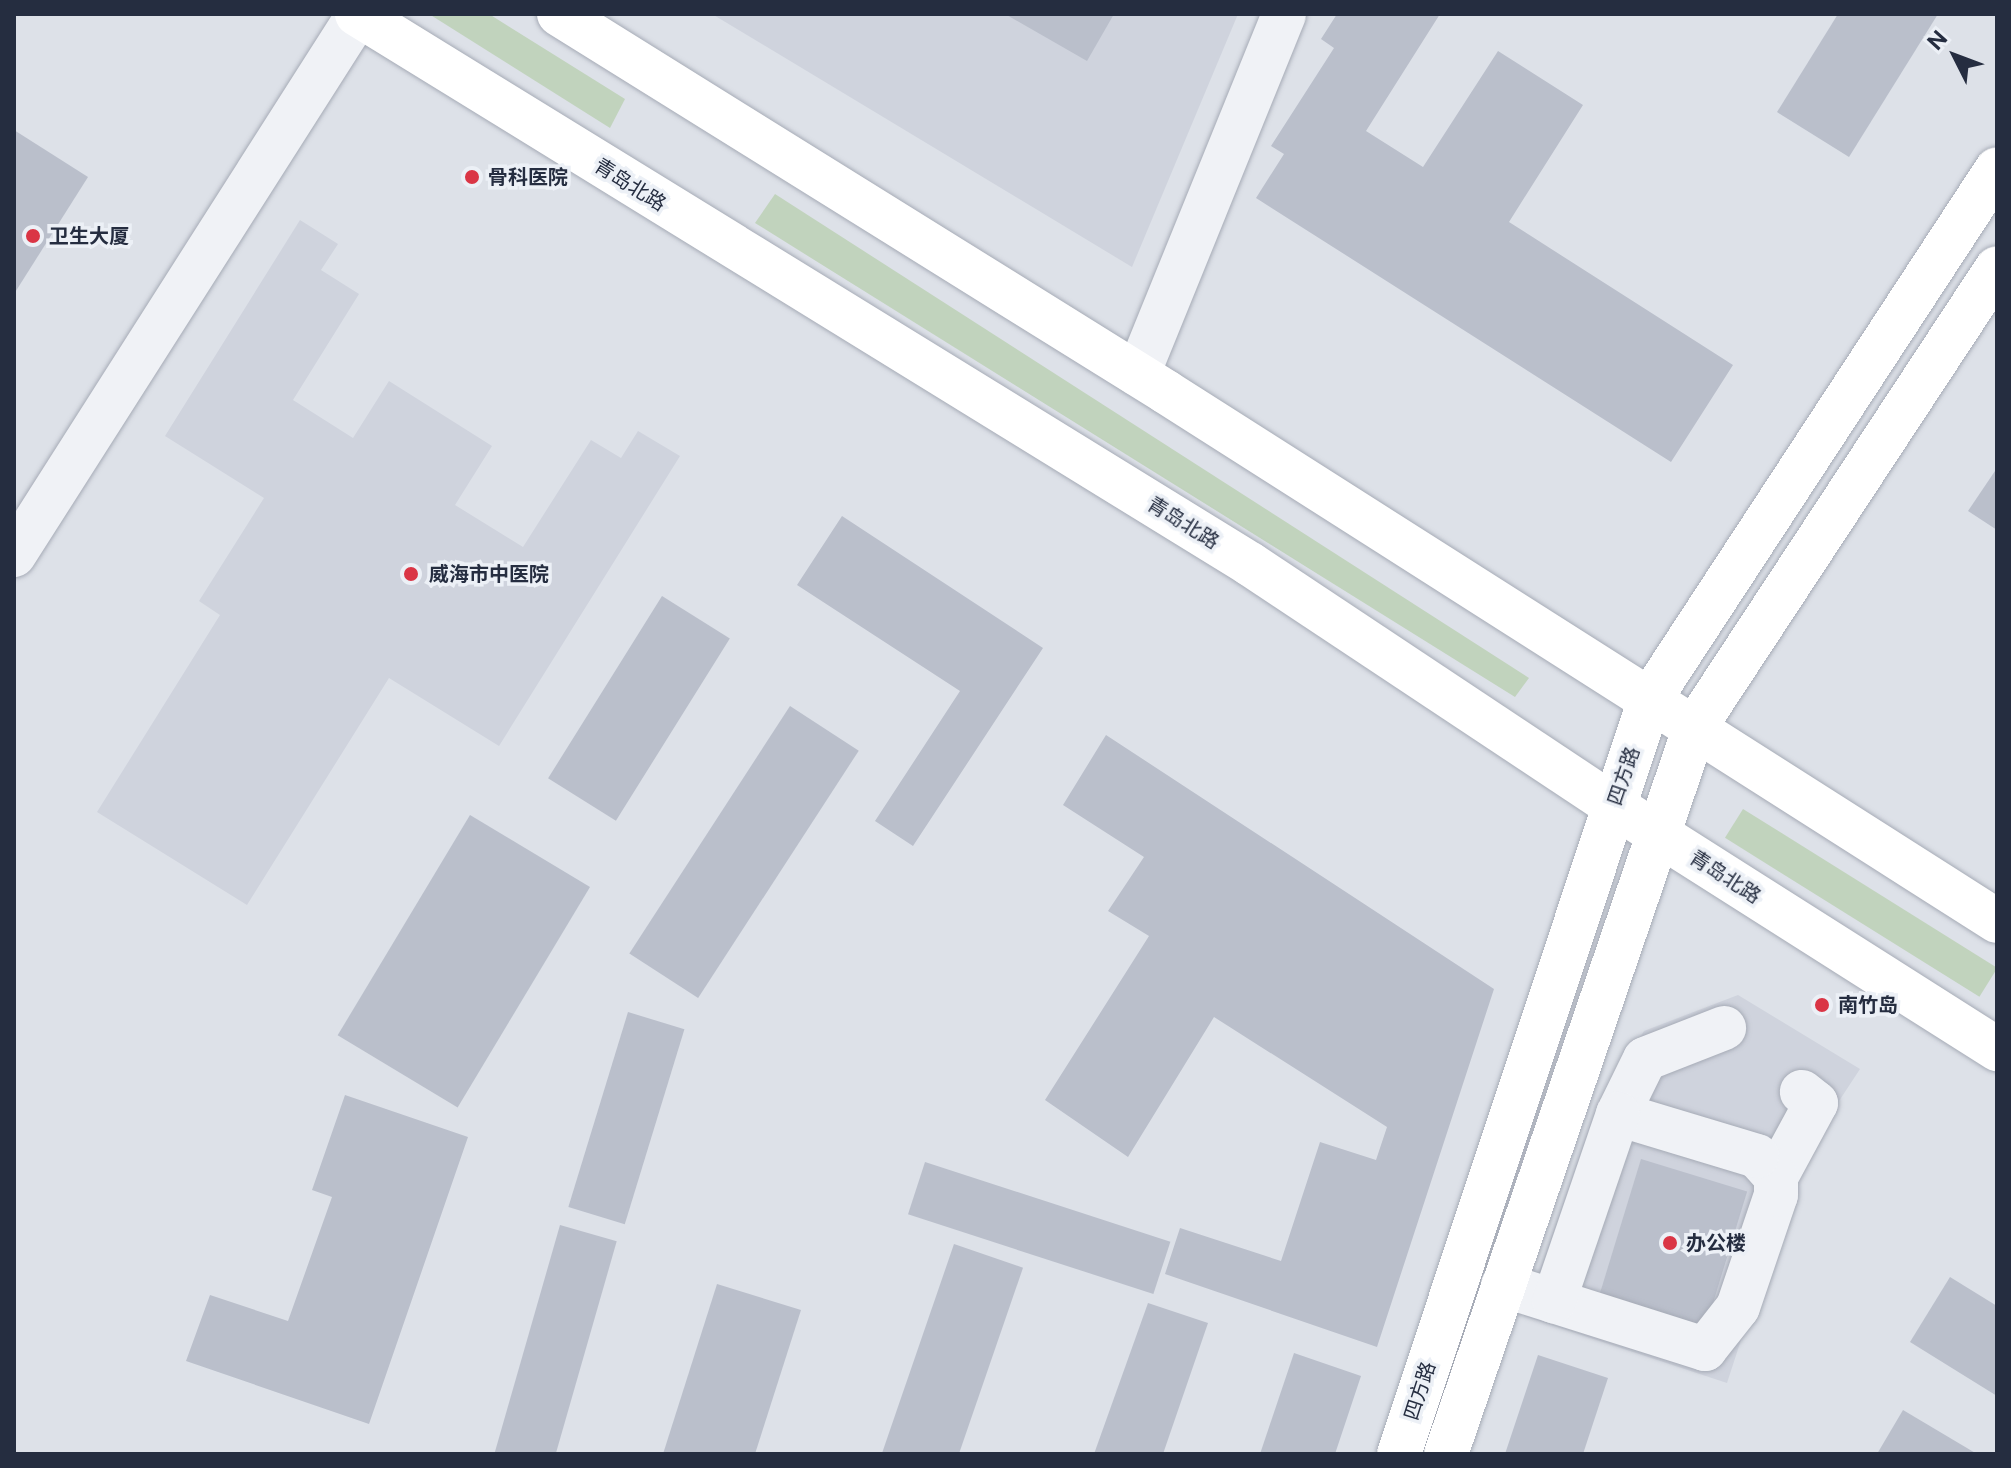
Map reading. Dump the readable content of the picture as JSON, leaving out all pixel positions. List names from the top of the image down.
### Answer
{
  "streets": {
    "main road": ["青岛北路", "四方路"]
  },
  "crossings": [
    ["青岛北路", "四方路"]
  ],
  "places": [
    "骨科医院",
    "卫生大厦",
    "威海市中医院",
    "南竹岛",
    "办公楼"
  ],
  "north": "top left"
}
